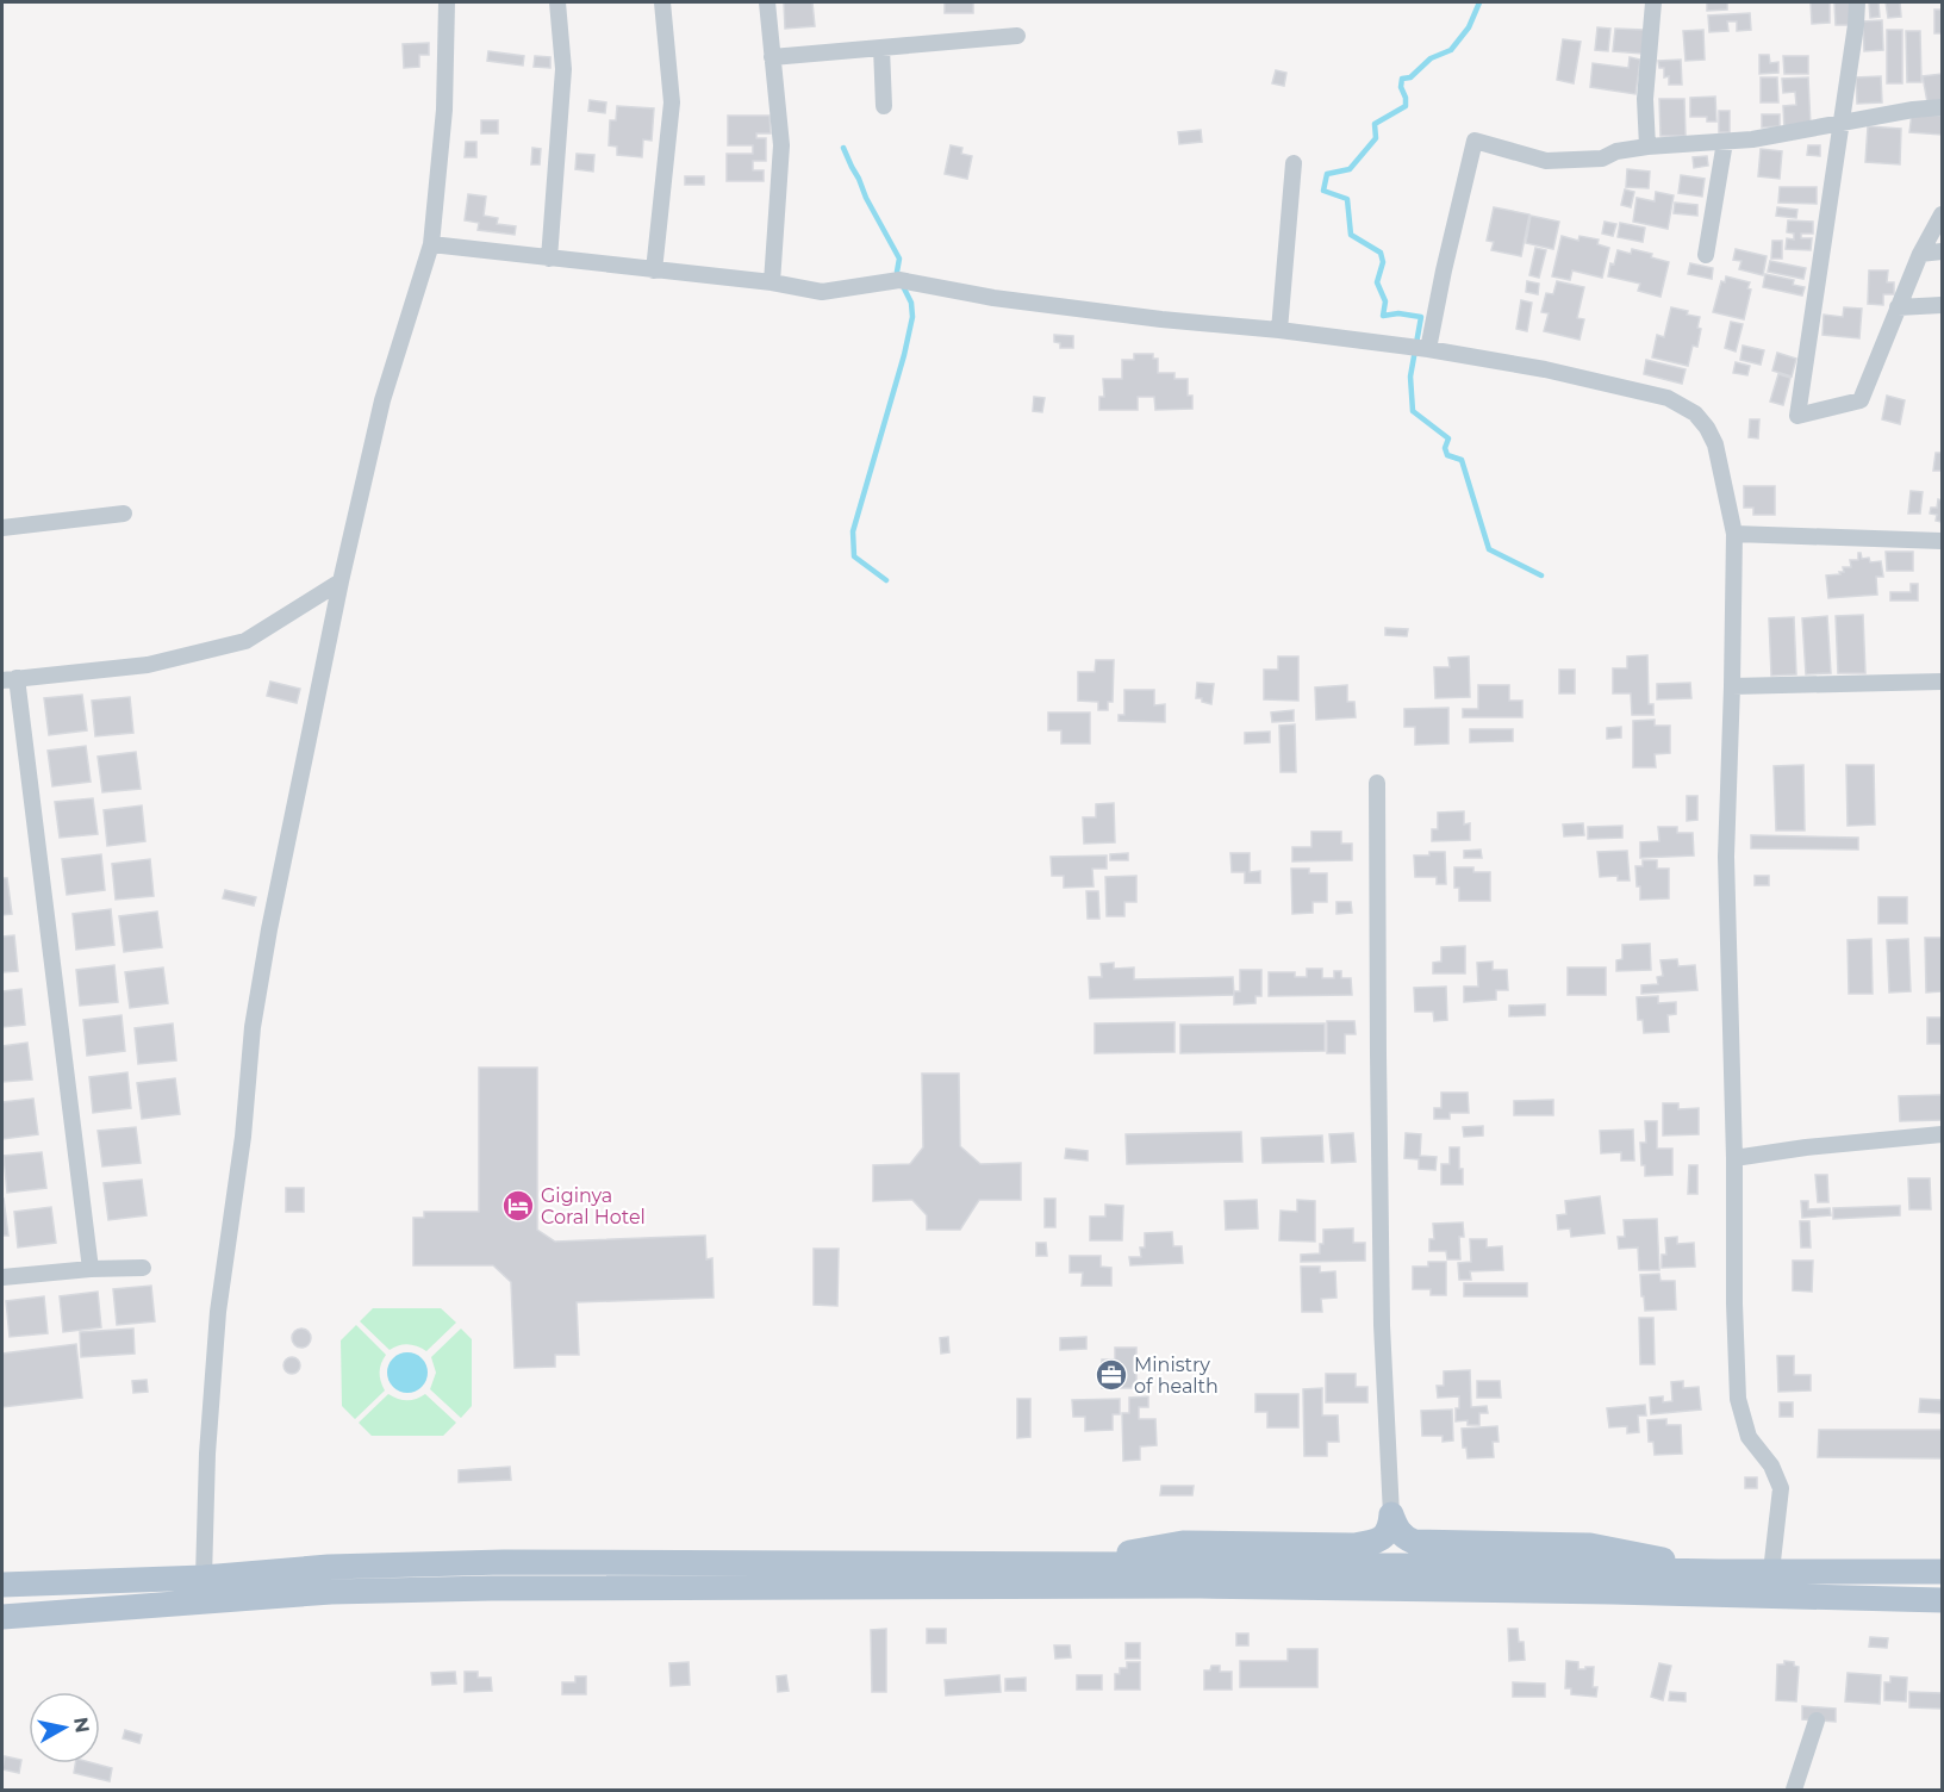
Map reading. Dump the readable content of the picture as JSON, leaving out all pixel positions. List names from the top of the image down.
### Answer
{
  "places": {
    "hotel": ["Giginya Coral Hotel"],
    "office": ["Ministry of health"]
  },
  "north": "right"
}
